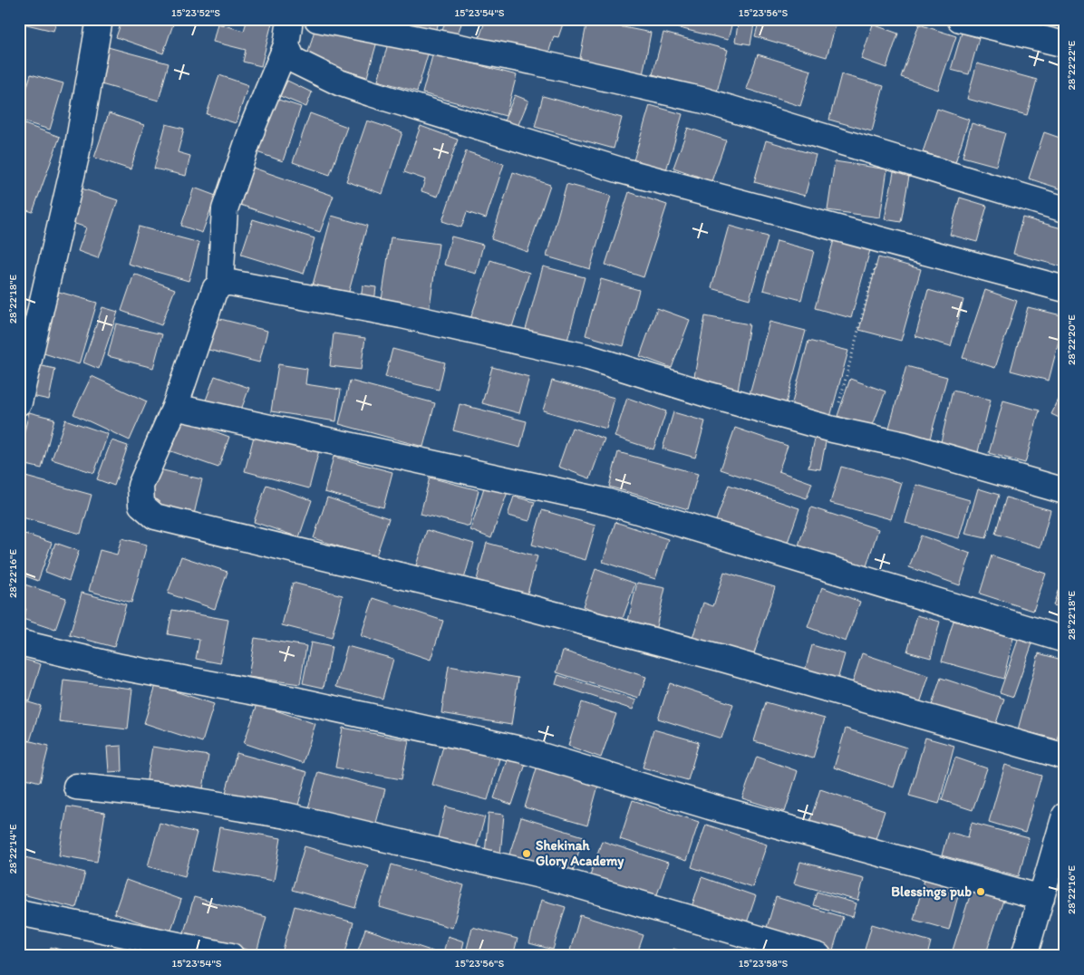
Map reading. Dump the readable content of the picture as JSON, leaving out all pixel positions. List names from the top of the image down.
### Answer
{
  "places": ["Shekinah Glory Academy", "Blessings pub"],
  "coordinates": [
    "15°23'52\"S",
    "15°23'54\"S",
    "15°23'56\"S",
    "28°22'22\"E",
    "28°22'18\"E",
    "28°22'20\"E",
    "28°22'16\"E",
    "28°22'14\"E",
    "15°23'58\"S"
  ]
}
